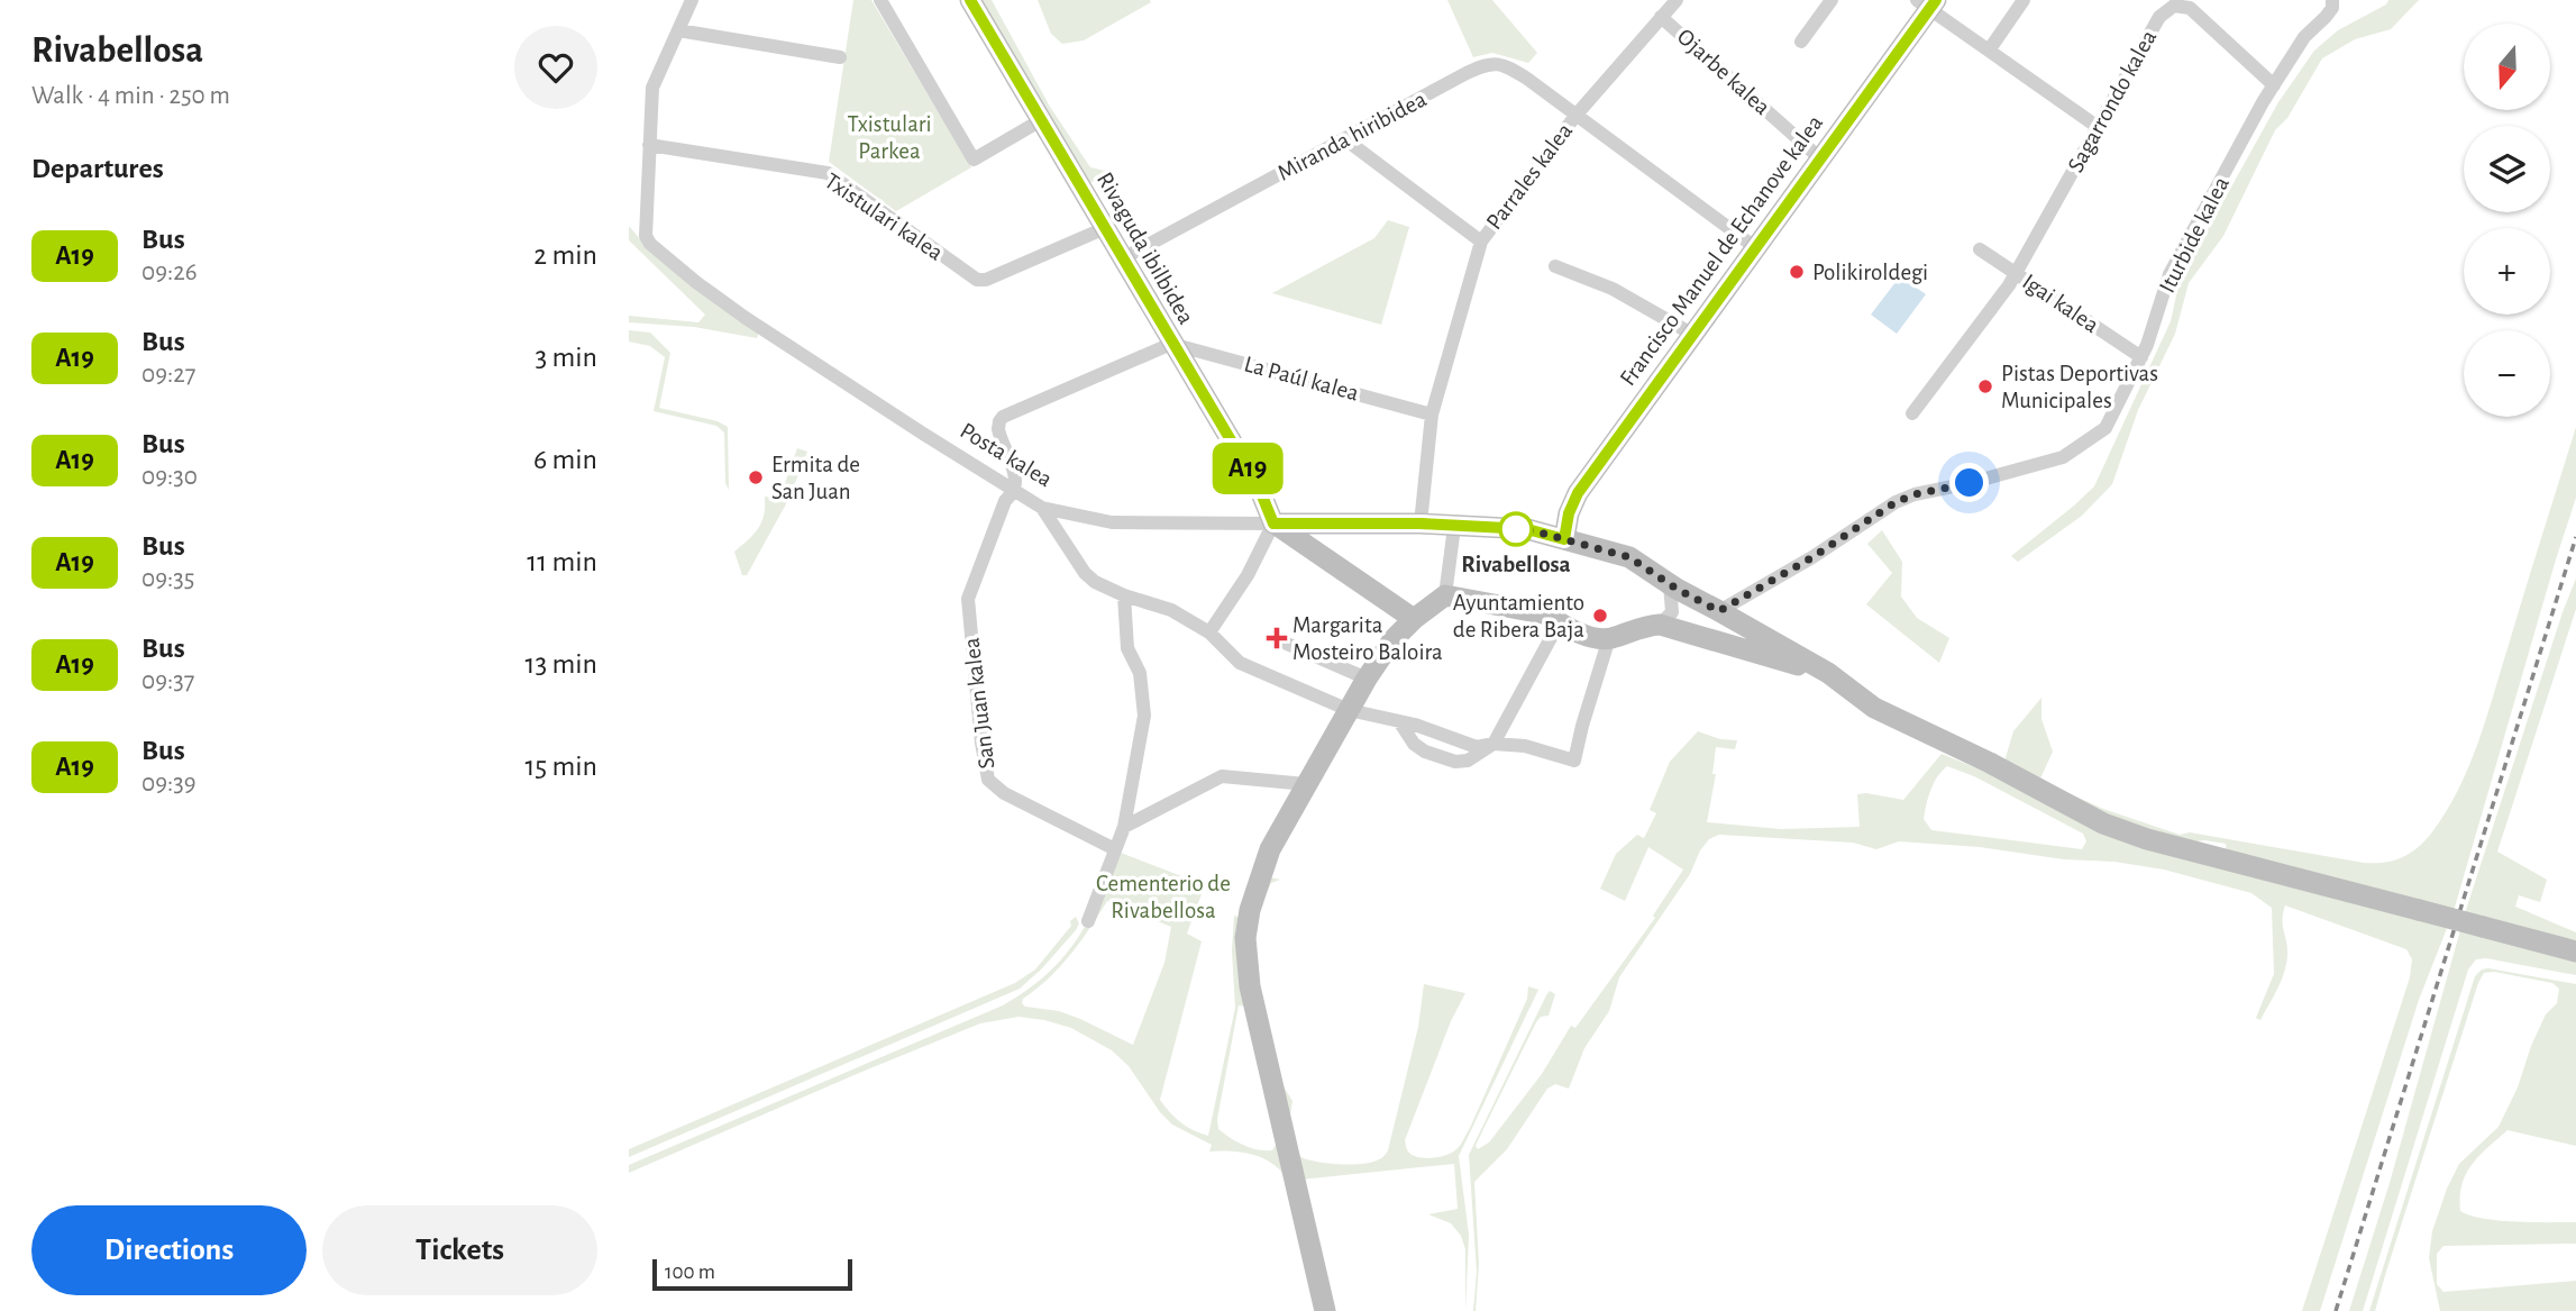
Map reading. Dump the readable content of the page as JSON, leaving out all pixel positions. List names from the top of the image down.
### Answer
{
  "streets": {
    "street": [
      "Ojarbe kalea",
      "Sagarrondo kalea",
      "Miranda hiribidea",
      "Parrales kalea",
      "Txistulari kalea",
      "Iturbide kalea",
      "Rivaguda ibilbidea",
      "Francisco Manuel de Echanove kalea",
      "Igai kalea",
      "La Paúl kalea",
      "Posta kalea",
      "San Juan kalea"
    ]
  },
  "crossings": [
    ["Ojarbe kalea", "Parrales kalea"],
    ["Ojarbe kalea", "Francisco Manuel de Echanove kalea"],
    ["Sagarrondo kalea", "Iturbide kalea"],
    ["Sagarrondo kalea", "Igai kalea"],
    ["Miranda hiribidea", "Parrales kalea"],
    ["Miranda hiribidea", "Rivaguda ibilbidea"],
    ["Miranda hiribidea", "Francisco Manuel de Echanove kalea"],
    ["Parrales kalea", "La Paúl kalea"],
    ["Parrales kalea", "Posta kalea"],
    ["Txistulari kalea", "Rivaguda ibilbidea"],
    ["Txistulari kalea", "Posta kalea"],
    ["Iturbide kalea", "Igai kalea"],
    ["Iturbide kalea", "Posta kalea"],
    ["Rivaguda ibilbidea", "La Paúl kalea"],
    ["Rivaguda ibilbidea", "Posta kalea"],
    ["Francisco Manuel de Echanove kalea", "Posta kalea"],
    ["Posta kalea", "San Juan kalea"]
  ],
  "parks": ["Txistulari Parkea", "Cementerio de Rivabellosa"],
  "places": {
    "other": [
      "Polikiroldegi",
      "Pistas Deportivas Municipales",
      "Ermita de San Juan",
      "Rivabellosa",
      "Ayuntamiento de Ribera Baja"
    ],
    "health": ["Margarita Mosteiro Baloira"]
  },
  "lines": ["bus line A19"],
  "scale_bar": "100 m",
  "north": "bottom",
  "page": {
    "heading": [
      ["Rivabellosa", "Walk · 4 min · 250 m"],
      "Departures"
    ],
    "on_map": "A19",
    "map_buttons": ["+", "−"],
    "list": [
      {
        "mark": "A19",
        "name": "Bus",
        "note": "09:26",
        "value": "2 min"
      },
      {
        "mark": "A19",
        "name": "Bus",
        "note": "09:27",
        "value": "3 min"
      },
      {
        "mark": "A19",
        "name": "Bus",
        "note": "09:30",
        "value": "6 min"
      },
      {
        "mark": "A19",
        "name": "Bus",
        "note": "09:35",
        "value": "11 min"
      },
      {
        "mark": "A19",
        "name": "Bus",
        "note": "09:37",
        "value": "13 min"
      },
      {
        "mark": "A19",
        "name": "Bus",
        "note": "09:39",
        "value": "15 min"
      }
    ],
    "buttons": ["Directions", "Tickets"],
    "scale": "100 m"
  }
}
